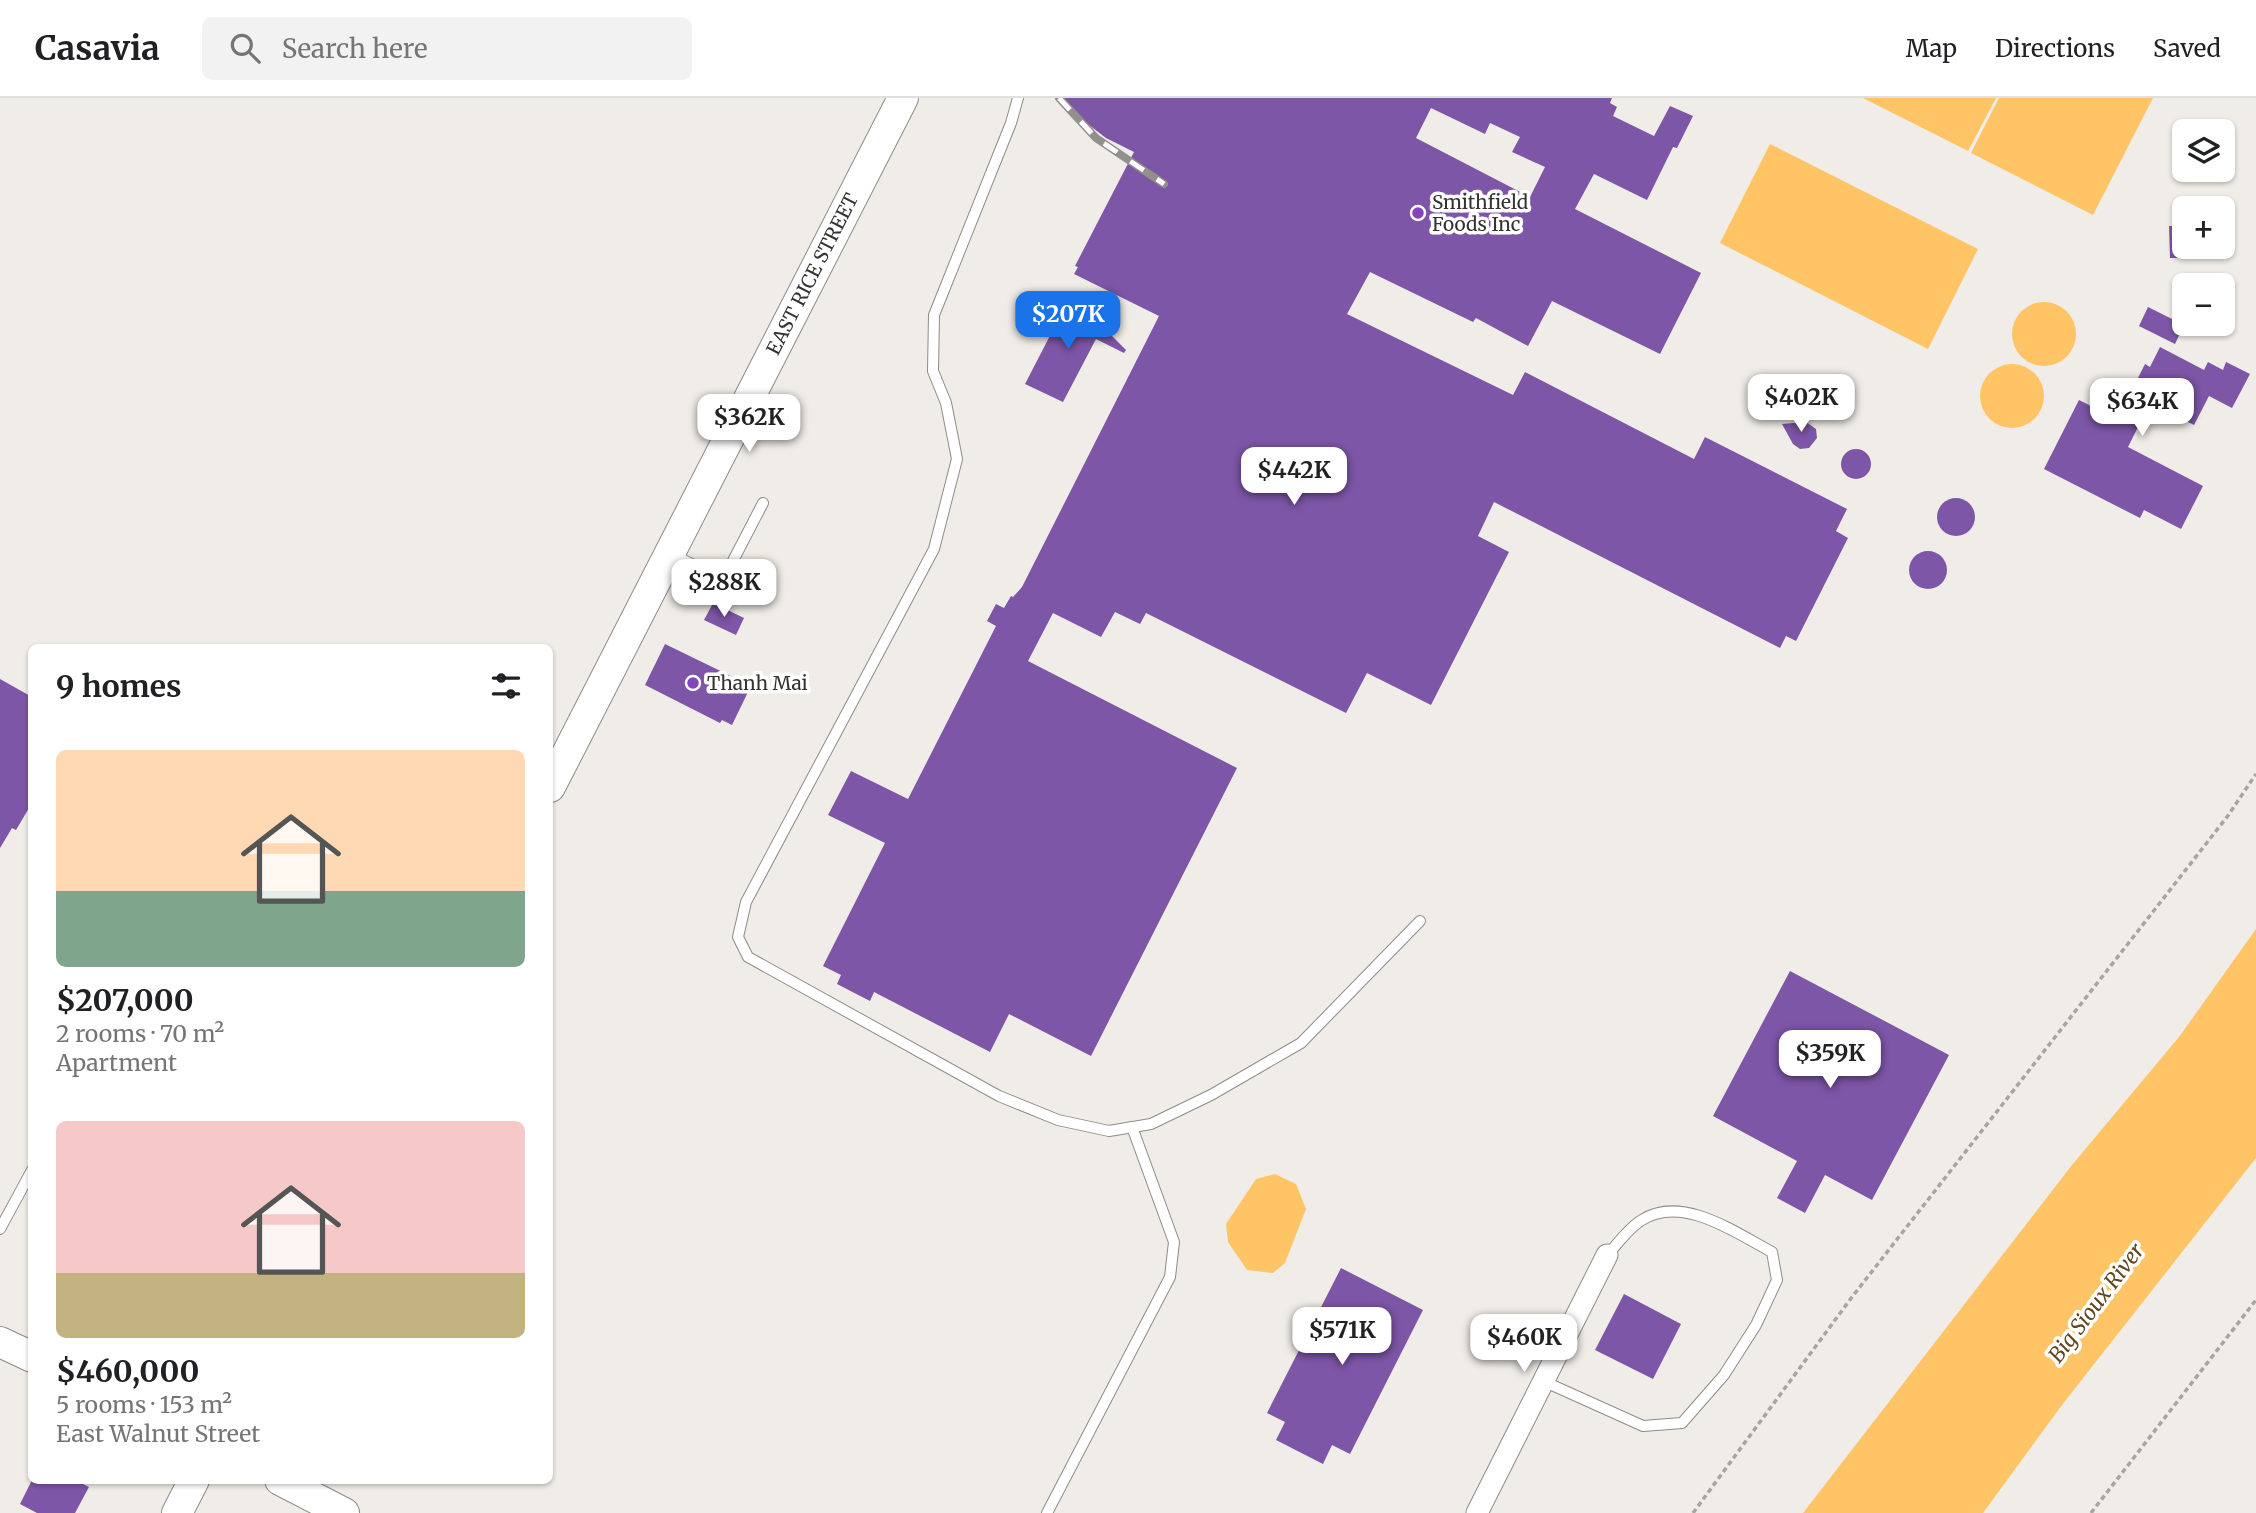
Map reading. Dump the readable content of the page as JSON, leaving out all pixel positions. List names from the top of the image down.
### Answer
{
  "streets": {
    "street": ["EAST RICE STREET"]
  },
  "water": ["Big Sioux River"],
  "places": ["Smithfield Foods Inc", "Thanh Mai"],
  "page": {
    "header": "Casavia",
    "search": "Search here",
    "nav": ["Map", "Directions", "Saved"],
    "map_buttons": ["+", "−"],
    "price": [
      "$207K",
      "$402K",
      "$634K",
      "$362K",
      "$442K",
      "$288K",
      "$359K",
      "$571K",
      "$460K"
    ],
    "heading": "9 homes",
    "list": [
      {
        "name": "$207,000",
        "note": "2 rooms · 70 m² · Apartment"
      },
      {
        "name": "$460,000",
        "note": "5 rooms · 153 m² · East Walnut Street"
      }
    ]
  }
}
